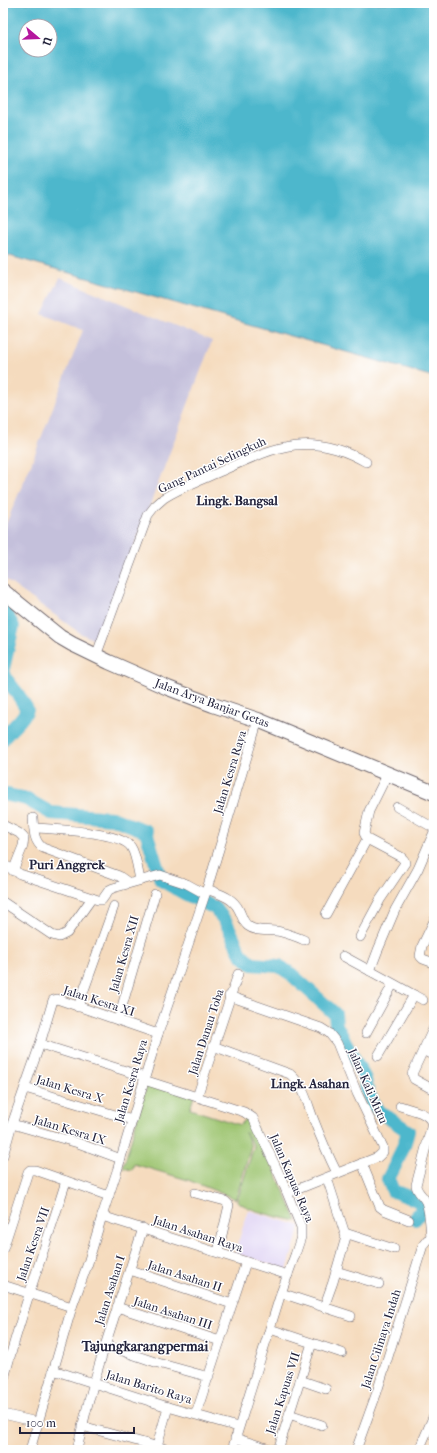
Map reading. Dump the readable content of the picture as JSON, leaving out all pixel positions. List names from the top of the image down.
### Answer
{
  "streets": {
    "highway": ["Jalan Arya Banjar Getas"],
    "street": [
      "Gang Pantai Selingkuh",
      "Jalan Kesra Raya",
      "Jalan Kesra XII",
      "Jalan Kesra XI",
      "Jalan Danau Toba",
      "Jalan Kali Mutu",
      "Jalan Kesra X",
      "Jalan Kesra IX",
      "Jalan Kapuas Raya",
      "Jalan Asahan Raya",
      "Jalan Kesra VII",
      "Jalan Asahan II",
      "Jalan Asahan I",
      "Jalan Asahan III",
      "Jalan Cilinaya Indah",
      "Jalan Barito Raya",
      "Jalan Kapuas VII"
    ]
  },
  "crossings": [
    ["Gang Pantai Selingkuh", "Jalan Arya Banjar Getas"],
    ["Jalan Arya Banjar Getas", "Jalan Kesra Raya"],
    ["Jalan Kesra Raya", "Jalan Kesra XI"],
    ["Jalan Kesra Raya", "Jalan Kesra X"],
    ["Jalan Kesra Raya", "Jalan Kesra IX"],
    ["Jalan Kesra Raya", "Jalan Kapuas Raya"],
    ["Jalan Kesra Raya", "Jalan Asahan Raya"],
    ["Jalan Kesra Raya", "Jalan Barito Raya"],
    ["Jalan Kesra XII", "Jalan Kesra XI"],
    ["Jalan Kesra XI", "Jalan Kapuas Raya"],
    ["Jalan Danau Toba", "Jalan Kali Mutu"],
    ["Jalan Danau Toba", "Jalan Kapuas Raya"],
    ["Jalan Kali Mutu", "Jalan Kapuas Raya"],
    ["Jalan Kapuas Raya", "Jalan Asahan Raya"],
    ["Jalan Kapuas Raya", "Jalan Barito Raya"],
    ["Jalan Asahan Raya", "Jalan Asahan I"],
    ["Jalan Asahan II", "Jalan Asahan I"],
    ["Jalan Asahan I", "Jalan Asahan III"],
    ["Jalan Asahan I", "Jalan Barito Raya"]
  ],
  "districts": [
    "Lingk. Bangsal",
    "Puri Anggrek",
    "Lingk. Asahan",
    "Tajungkarangpermai"
  ],
  "scale_bar": "100 m",
  "north": "right"
}
